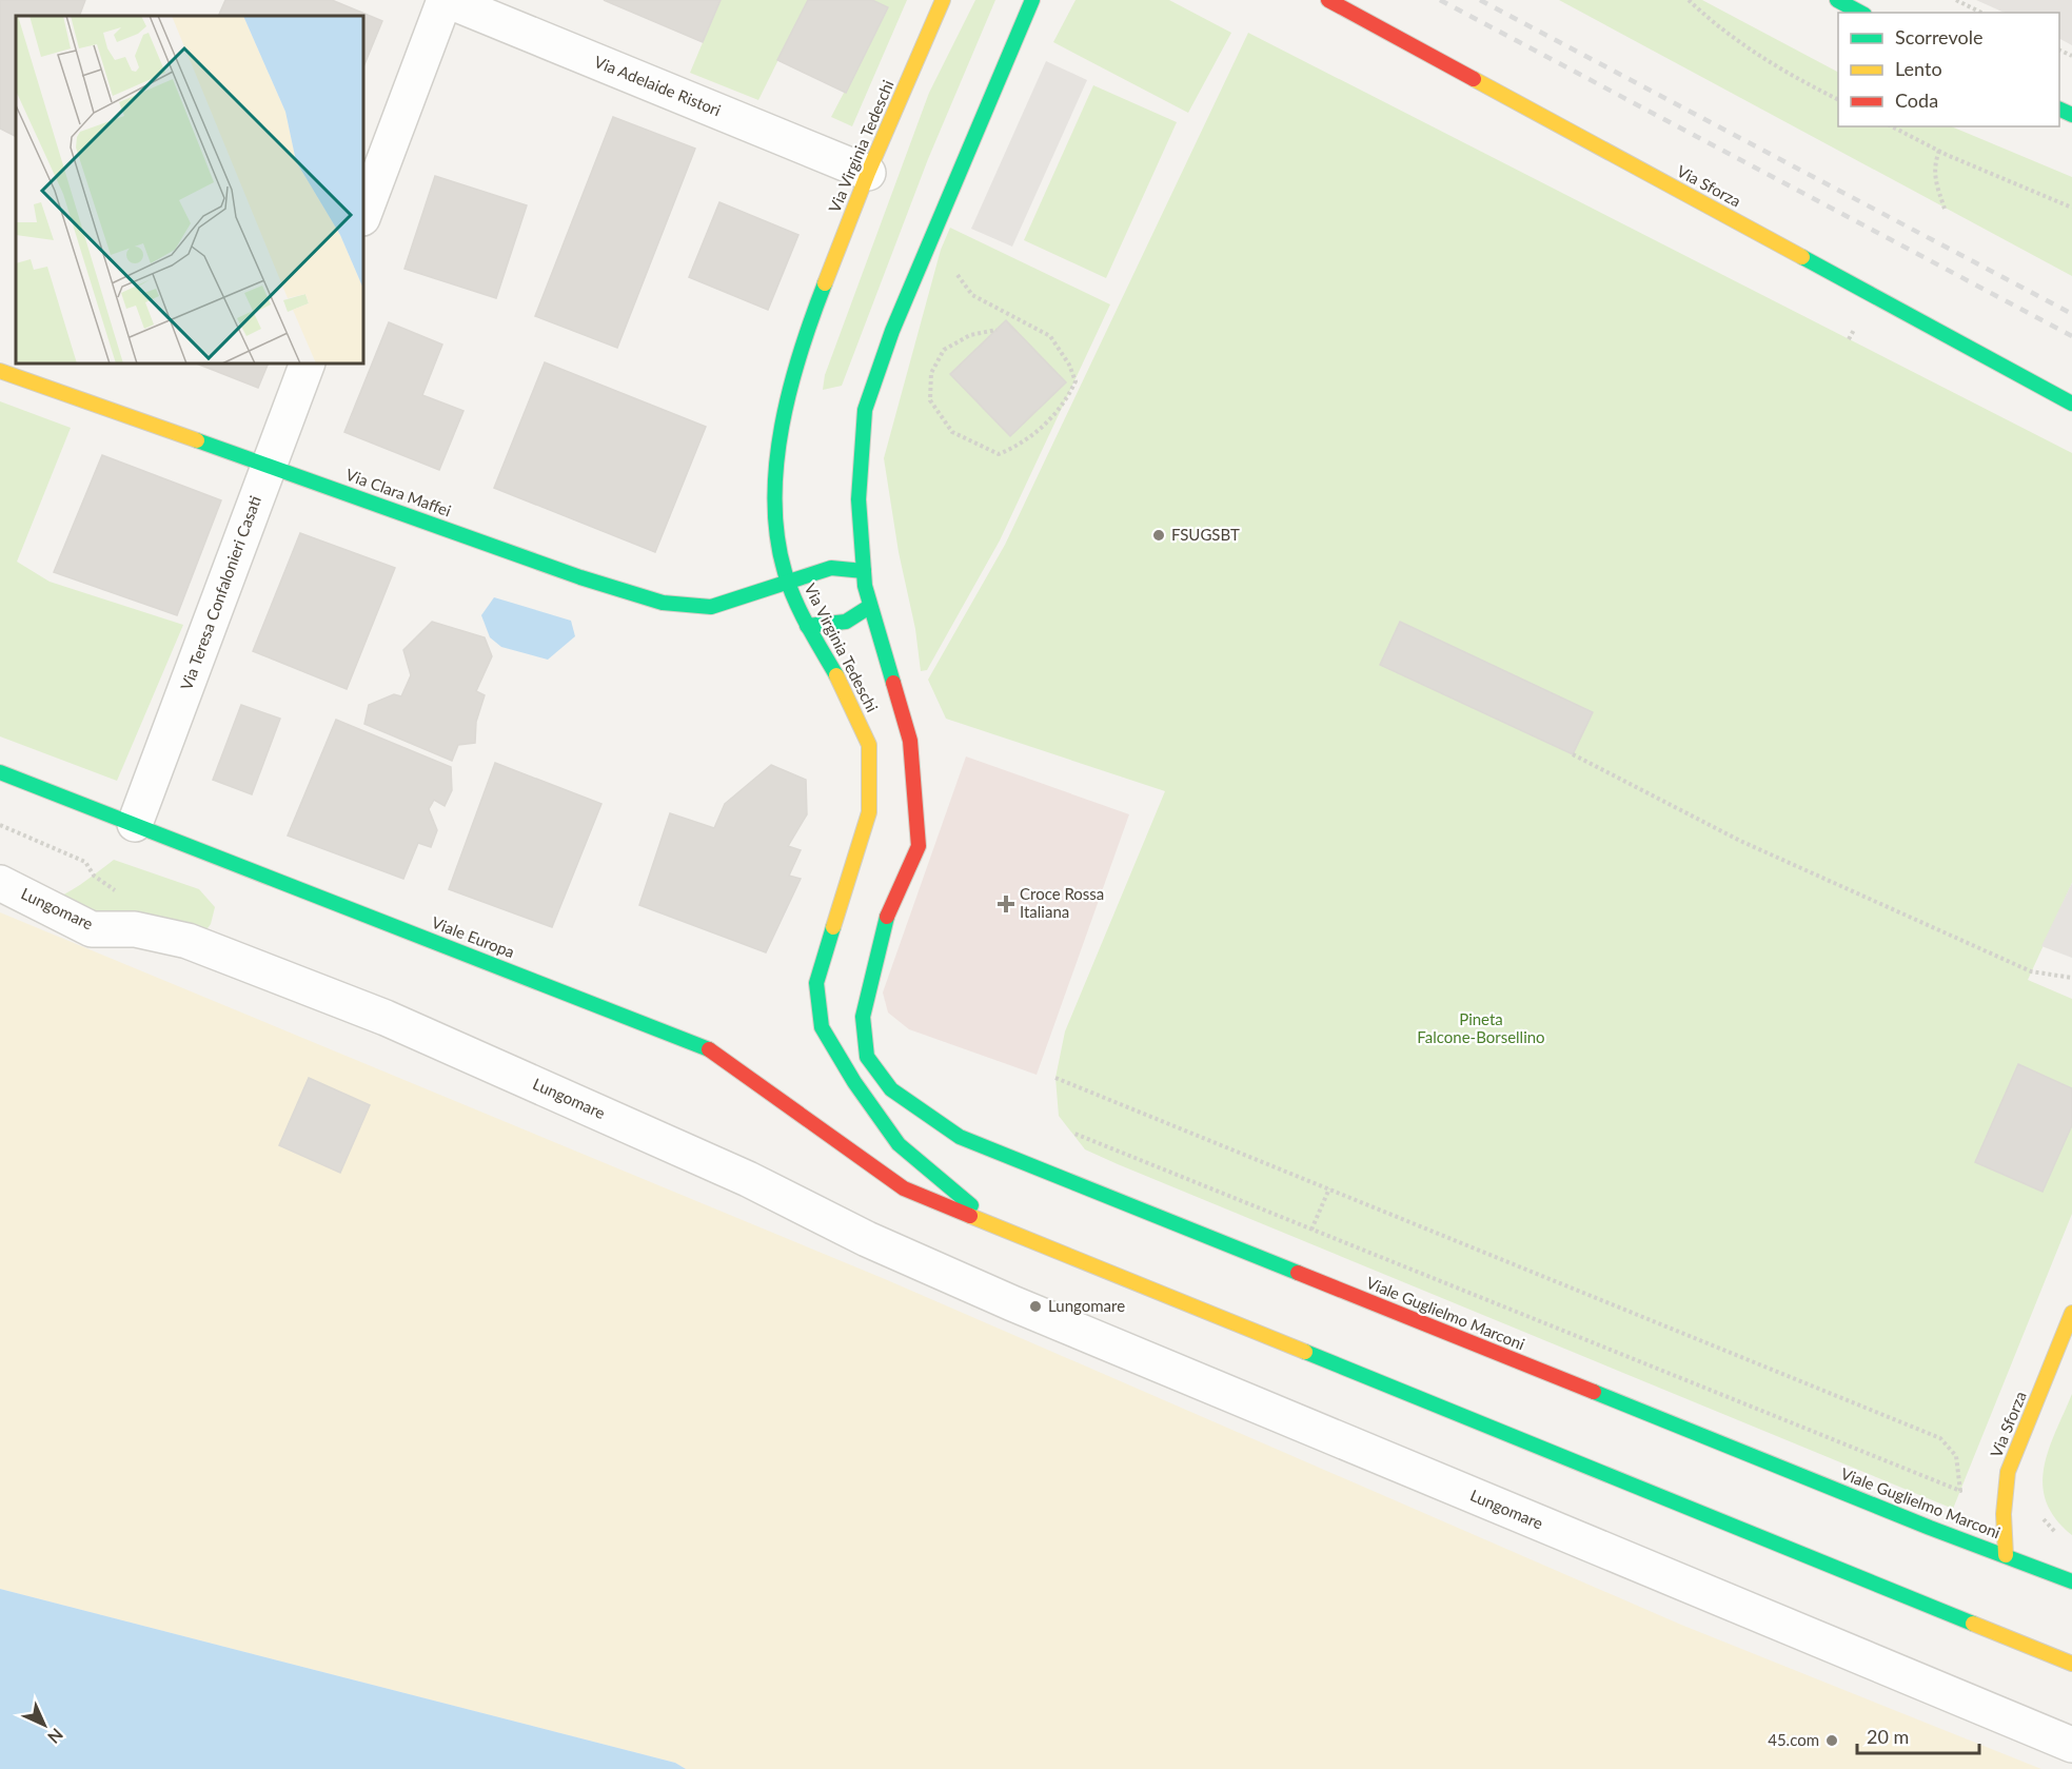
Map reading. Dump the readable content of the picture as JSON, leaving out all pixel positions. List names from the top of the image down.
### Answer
{
  "streets": {
    "street": [
      "Via Adelaide Ristori",
      "Via Virginia Tedeschi",
      "Via Sforza",
      "Via Clara Maffei",
      "Via Teresa Confalonieri Casati",
      "Lungomare",
      "Viale Europa",
      "Viale Guglielmo Marconi"
    ]
  },
  "crossings": [
    ["Via Adelaide Ristori", "Via Virginia Tedeschi"],
    ["Via Virginia Tedeschi", "Via Clara Maffei"],
    ["Via Virginia Tedeschi", "Viale Europa"],
    ["Via Virginia Tedeschi", "Viale Guglielmo Marconi"],
    ["Via Sforza", "Viale Guglielmo Marconi"],
    ["Via Clara Maffei", "Via Teresa Confalonieri Casati"],
    ["Via Teresa Confalonieri Casati", "Viale Europa"]
  ],
  "parks": ["Pineta Falcone-Borsellino"],
  "places": {
    "other": ["FSUGSBT", "Lungomare", "45.com"],
    "health": ["Croce Rossa Italiana"]
  },
  "legend": ["Scorrevole", "Lento", "Coda"],
  "scale_bar": "20 m",
  "north": "bottom right"
}
